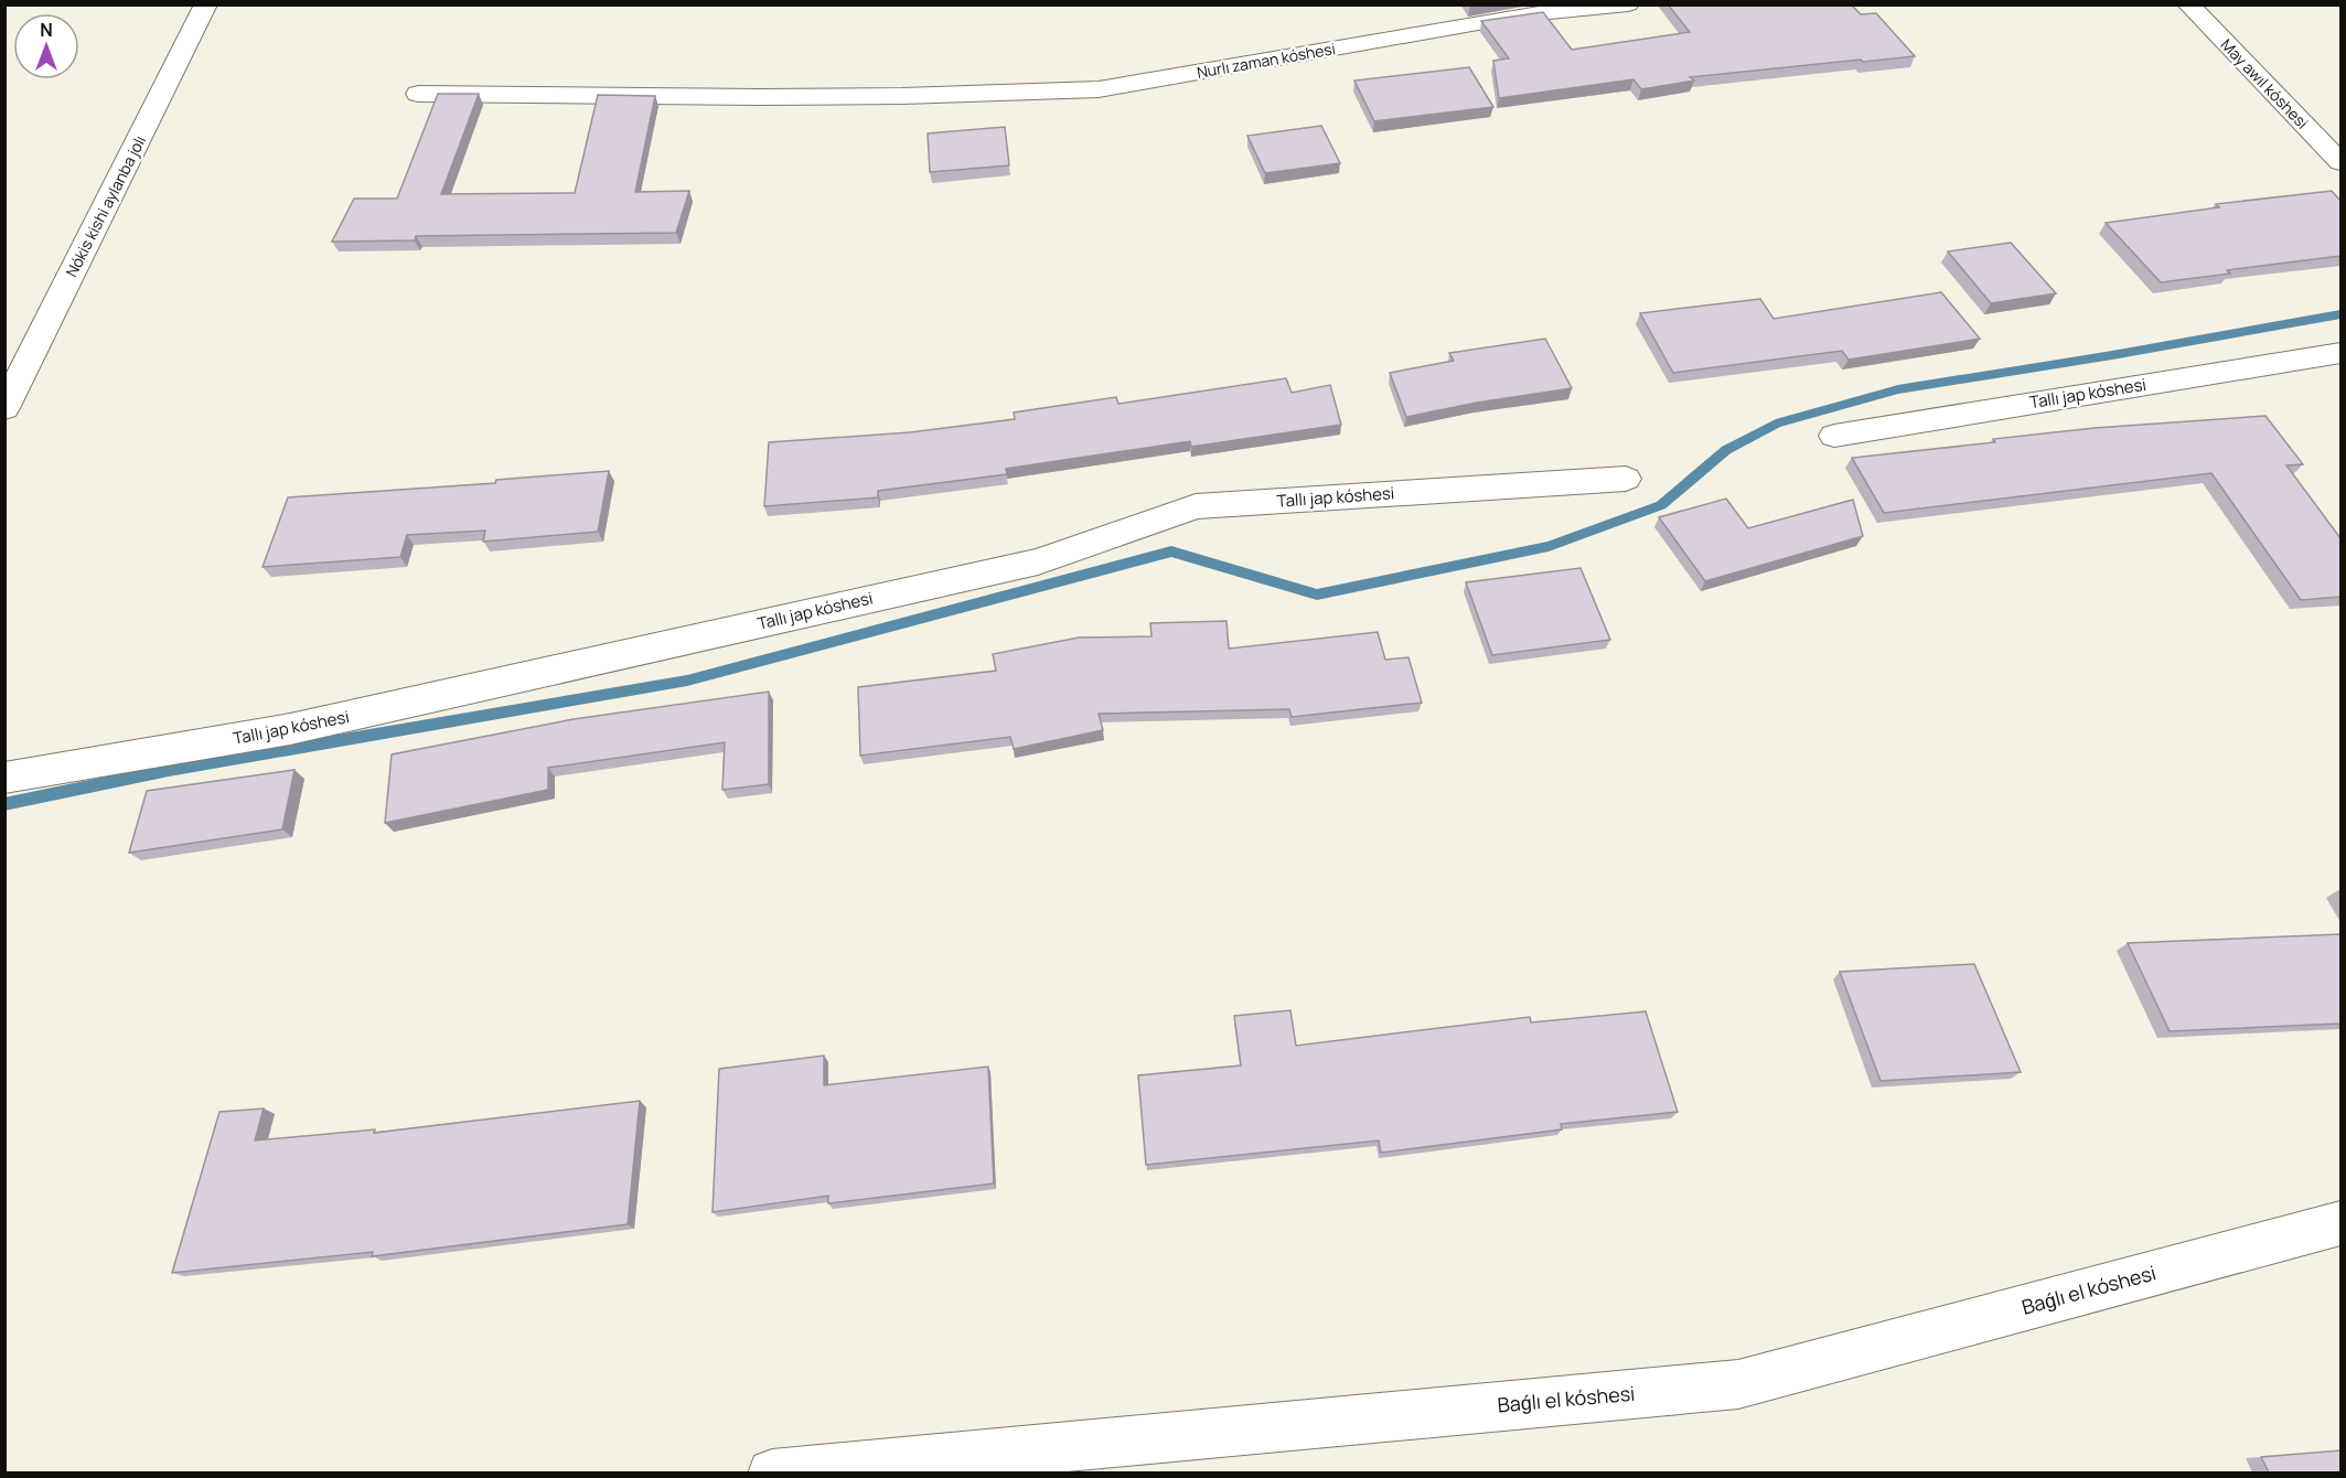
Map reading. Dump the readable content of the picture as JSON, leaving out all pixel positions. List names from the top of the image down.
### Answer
{
  "streets": {
    "street": [
      "Nurlı zaman kóshesi",
      "May awıl kóshesi",
      "Nókis kishi aylanba jolı",
      "Tallı jap kóshesi",
      "Baǵlı el kóshesi"
    ]
  },
  "north": "top"
}
